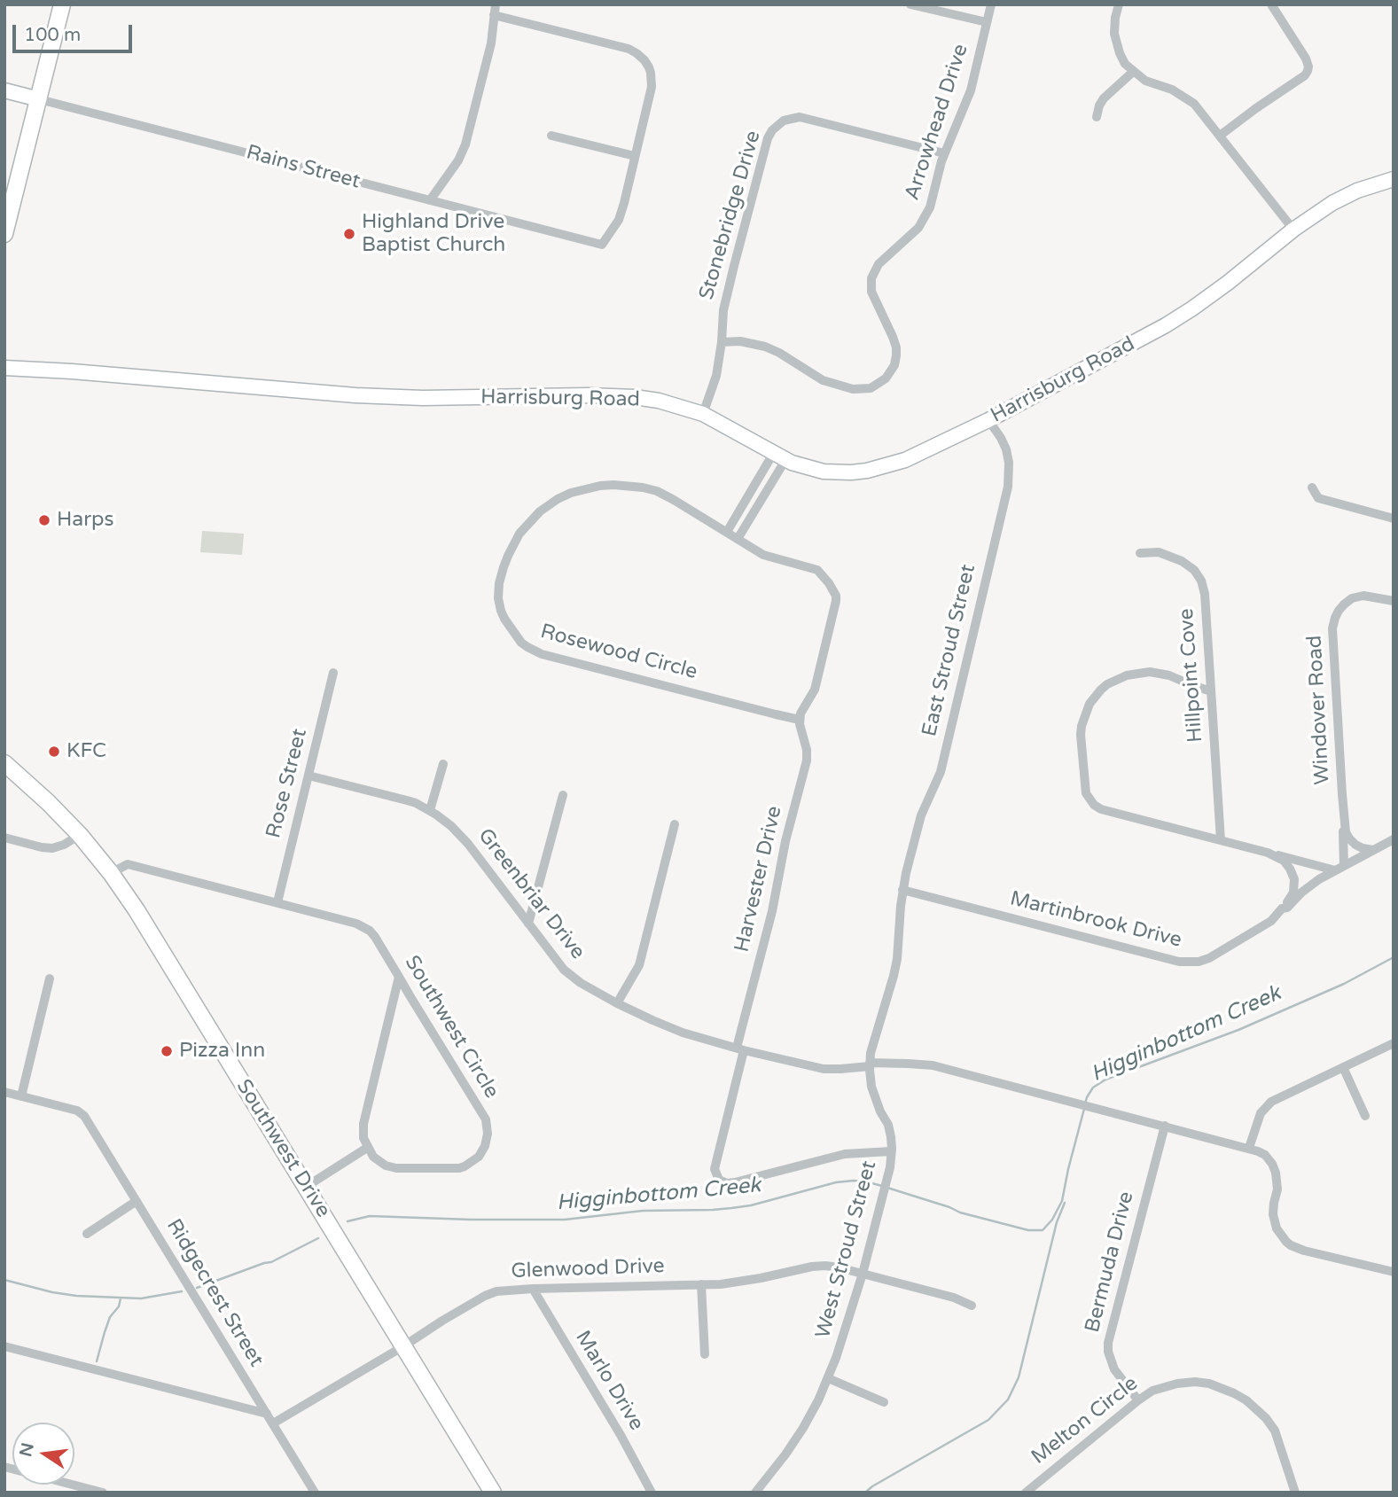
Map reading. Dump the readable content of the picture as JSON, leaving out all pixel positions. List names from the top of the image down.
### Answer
{
  "streets": {
    "main road": ["Rains Street", "Harrisburg Road", "Southwest Drive"],
    "street": [
      "Arrowhead Drive",
      "Stonebridge Drive",
      "East Stroud Street",
      "Rosewood Circle",
      "Hillpoint Cove",
      "Windover Road",
      "Rose Street",
      "Harvester Drive",
      "Greenbriar Drive",
      "Martinbrook Drive",
      "Southwest Circle",
      "West Stroud Street",
      "Bermuda Drive",
      "Glenwood Drive",
      "Ridgecrest Street",
      "Marlo Drive",
      "Melton Circle"
    ]
  },
  "crossings": [
    ["Arrowhead Drive", "Stonebridge Drive"],
    ["Stonebridge Drive", "Harrisburg Road"],
    ["Harrisburg Road", "East Stroud Street"],
    ["East Stroud Street", "Martinbrook Drive"],
    ["East Stroud Street", "West Stroud Street"],
    ["Rosewood Circle", "Harvester Drive"],
    ["Windover Road", "Martinbrook Drive"],
    ["Rose Street", "Greenbriar Drive"],
    ["Rose Street", "Southwest Circle"],
    ["Harvester Drive", "Greenbriar Drive"],
    ["Harvester Drive", "West Stroud Street"],
    ["Greenbriar Drive", "West Stroud Street"],
    ["Greenbriar Drive", "Bermuda Drive"],
    ["Martinbrook Drive", "West Stroud Street"],
    ["Southwest Circle", "Southwest Drive"],
    ["Southwest Drive", "Glenwood Drive"],
    ["West Stroud Street", "Glenwood Drive"],
    ["Bermuda Drive", "Melton Circle"],
    ["Glenwood Drive", "Ridgecrest Street"],
    ["Glenwood Drive", "Marlo Drive"]
  ],
  "water": ["Higginbottom Creek"],
  "places": [
    "Highland Drive Baptist Church",
    "Harps",
    "KFC",
    "Pizza Inn"
  ],
  "scale_bar": "100 m",
  "north": "left"
}
